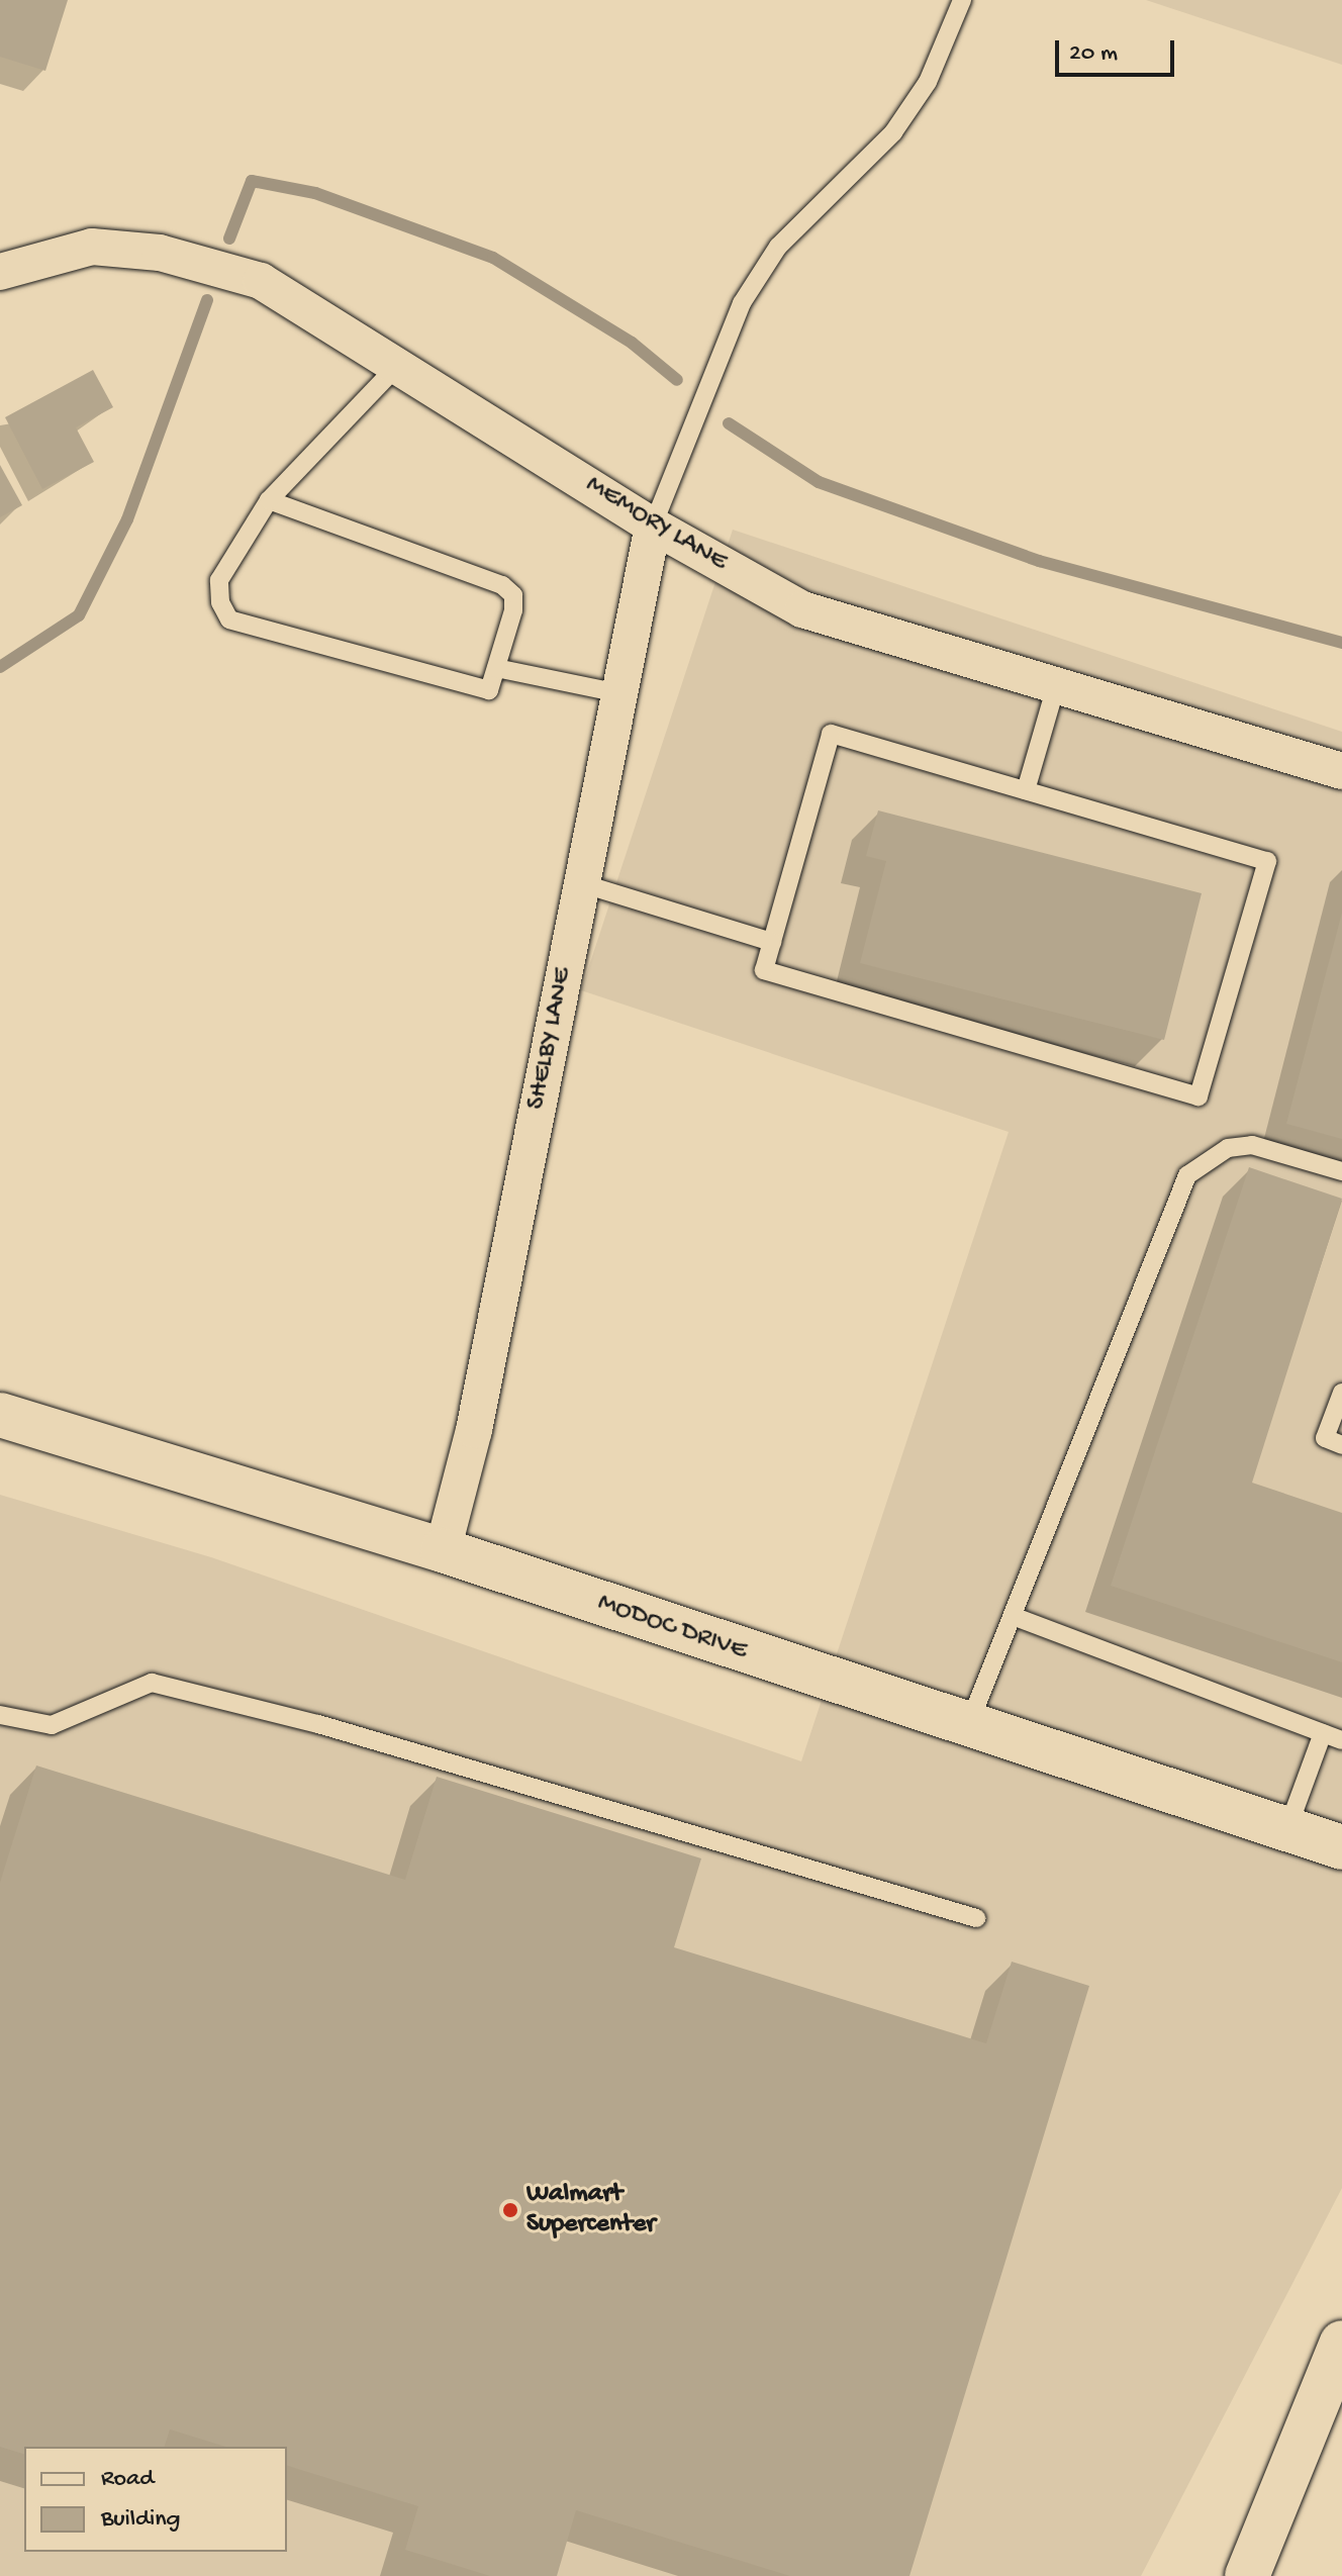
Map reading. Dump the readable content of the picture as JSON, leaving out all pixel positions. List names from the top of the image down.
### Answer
{
  "streets": {
    "street": ["MEMORY LANE", "SHELBY LANE", "MODOC DRIVE"]
  },
  "crossings": [
    ["MEMORY LANE", "SHELBY LANE"],
    ["SHELBY LANE", "MODOC DRIVE"]
  ],
  "places": ["Walmart Supercenter"],
  "legend": ["Road", "Building"],
  "scale_bar": "20 m"
}
